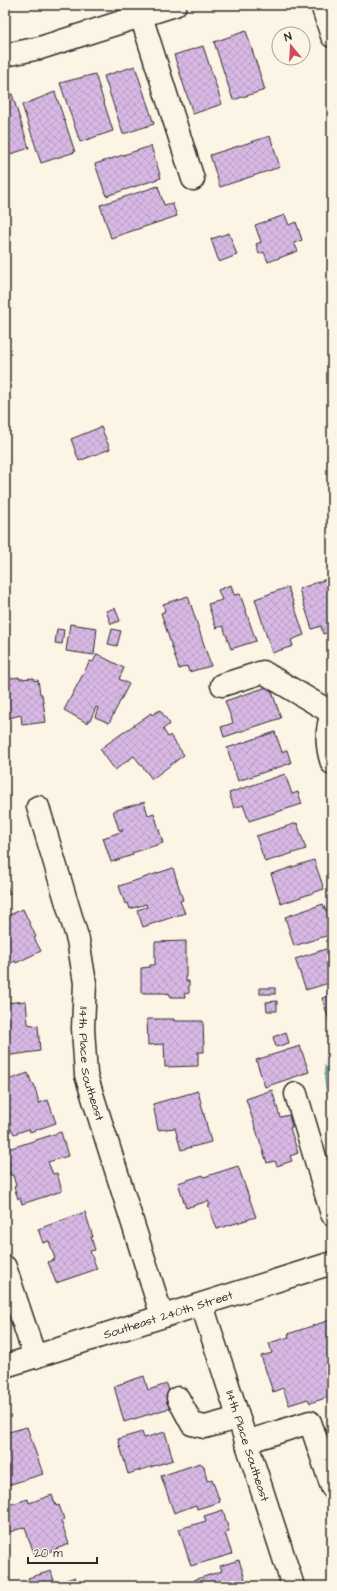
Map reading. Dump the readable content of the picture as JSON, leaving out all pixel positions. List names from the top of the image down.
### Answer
{
  "streets": {
    "street": ["114th Place Southeast", "Southeast 240th Street"]
  },
  "crossings": [
    ["114th Place Southeast", "Southeast 240th Street"]
  ],
  "scale_bar": "20 m",
  "north": "top"
}
